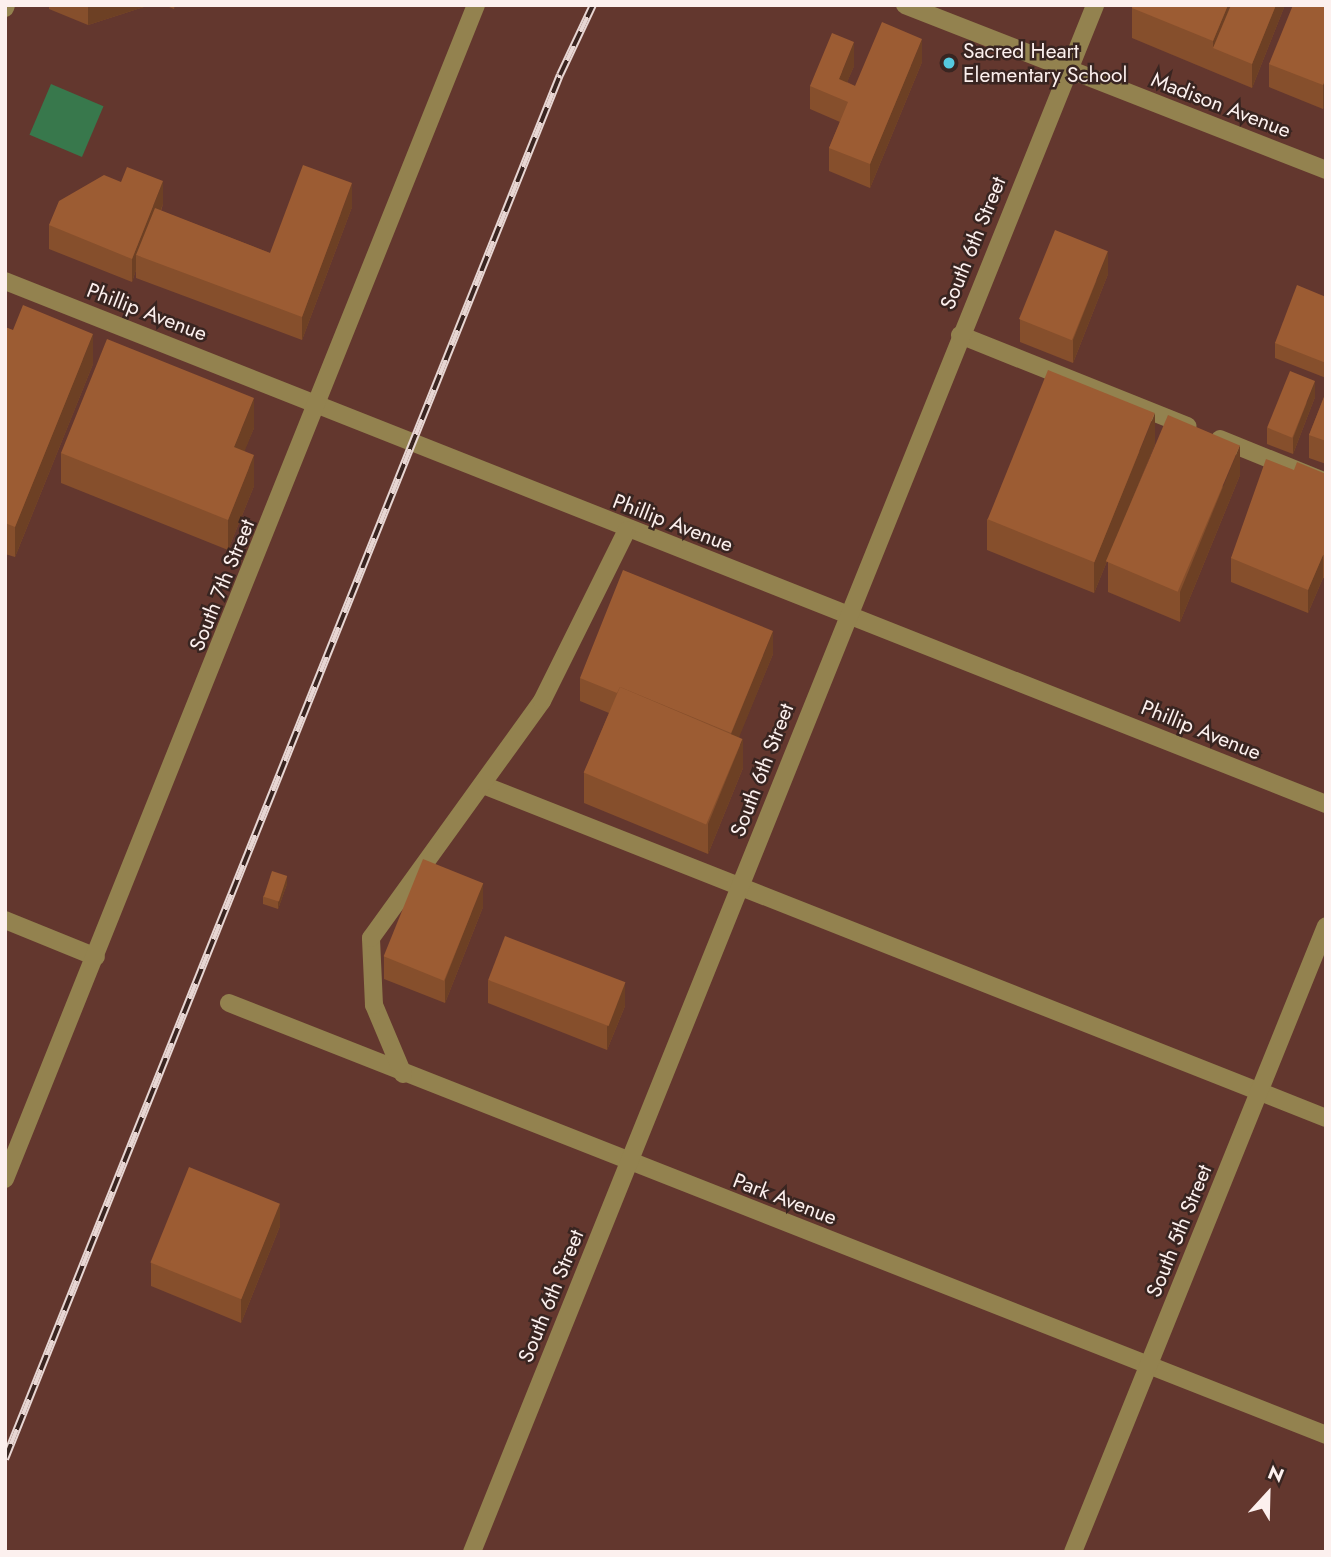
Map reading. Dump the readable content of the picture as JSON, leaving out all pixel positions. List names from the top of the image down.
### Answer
{
  "streets": {
    "street": [
      "Madison Avenue",
      "South 6th Street",
      "Phillip Avenue",
      "South 7th Street",
      "Park Avenue",
      "South 5th Street"
    ]
  },
  "crossings": [
    ["Madison Avenue", "South 6th Street"],
    ["South 6th Street", "Phillip Avenue"],
    ["South 6th Street", "Park Avenue"],
    ["Phillip Avenue", "South 7th Street"],
    ["Park Avenue", "South 5th Street"]
  ],
  "places": ["Sacred Heart Elementary School"],
  "north": "top"
}
